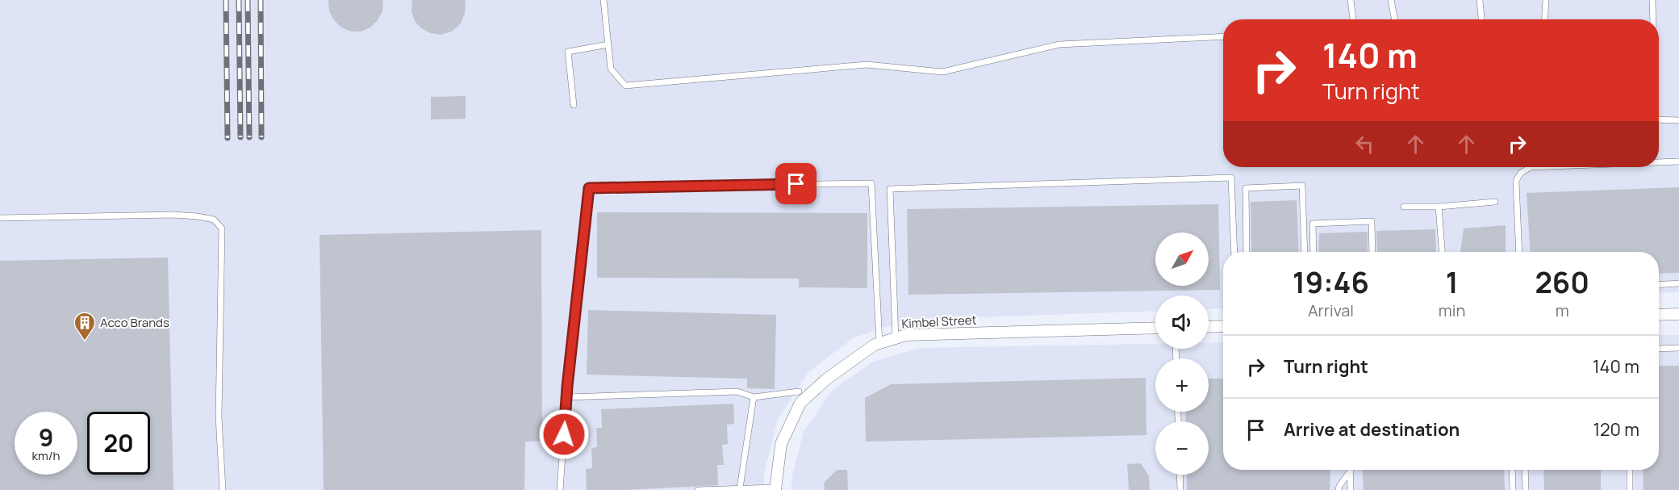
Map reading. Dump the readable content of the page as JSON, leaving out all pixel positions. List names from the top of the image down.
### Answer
{
  "streets": {
    "street": ["Kimbel Street"]
  },
  "places": {
    "building": ["Acco Brands"]
  },
  "north": "top right",
  "page": {
    "turn": ["140 m", "Turn right"],
    "map_buttons": ["+", "−"],
    "eta": [
      "19:46",
      "Arrival",
      "1",
      "min",
      "260",
      "m"
    ],
    "list": [
      {
        "name": "Turn right",
        "value": "140 m"
      },
      {
        "name": "Arrive at destination",
        "value": "120 m"
      }
    ],
    "speed": "9 km/h",
    "limit": "20"
  }
}
